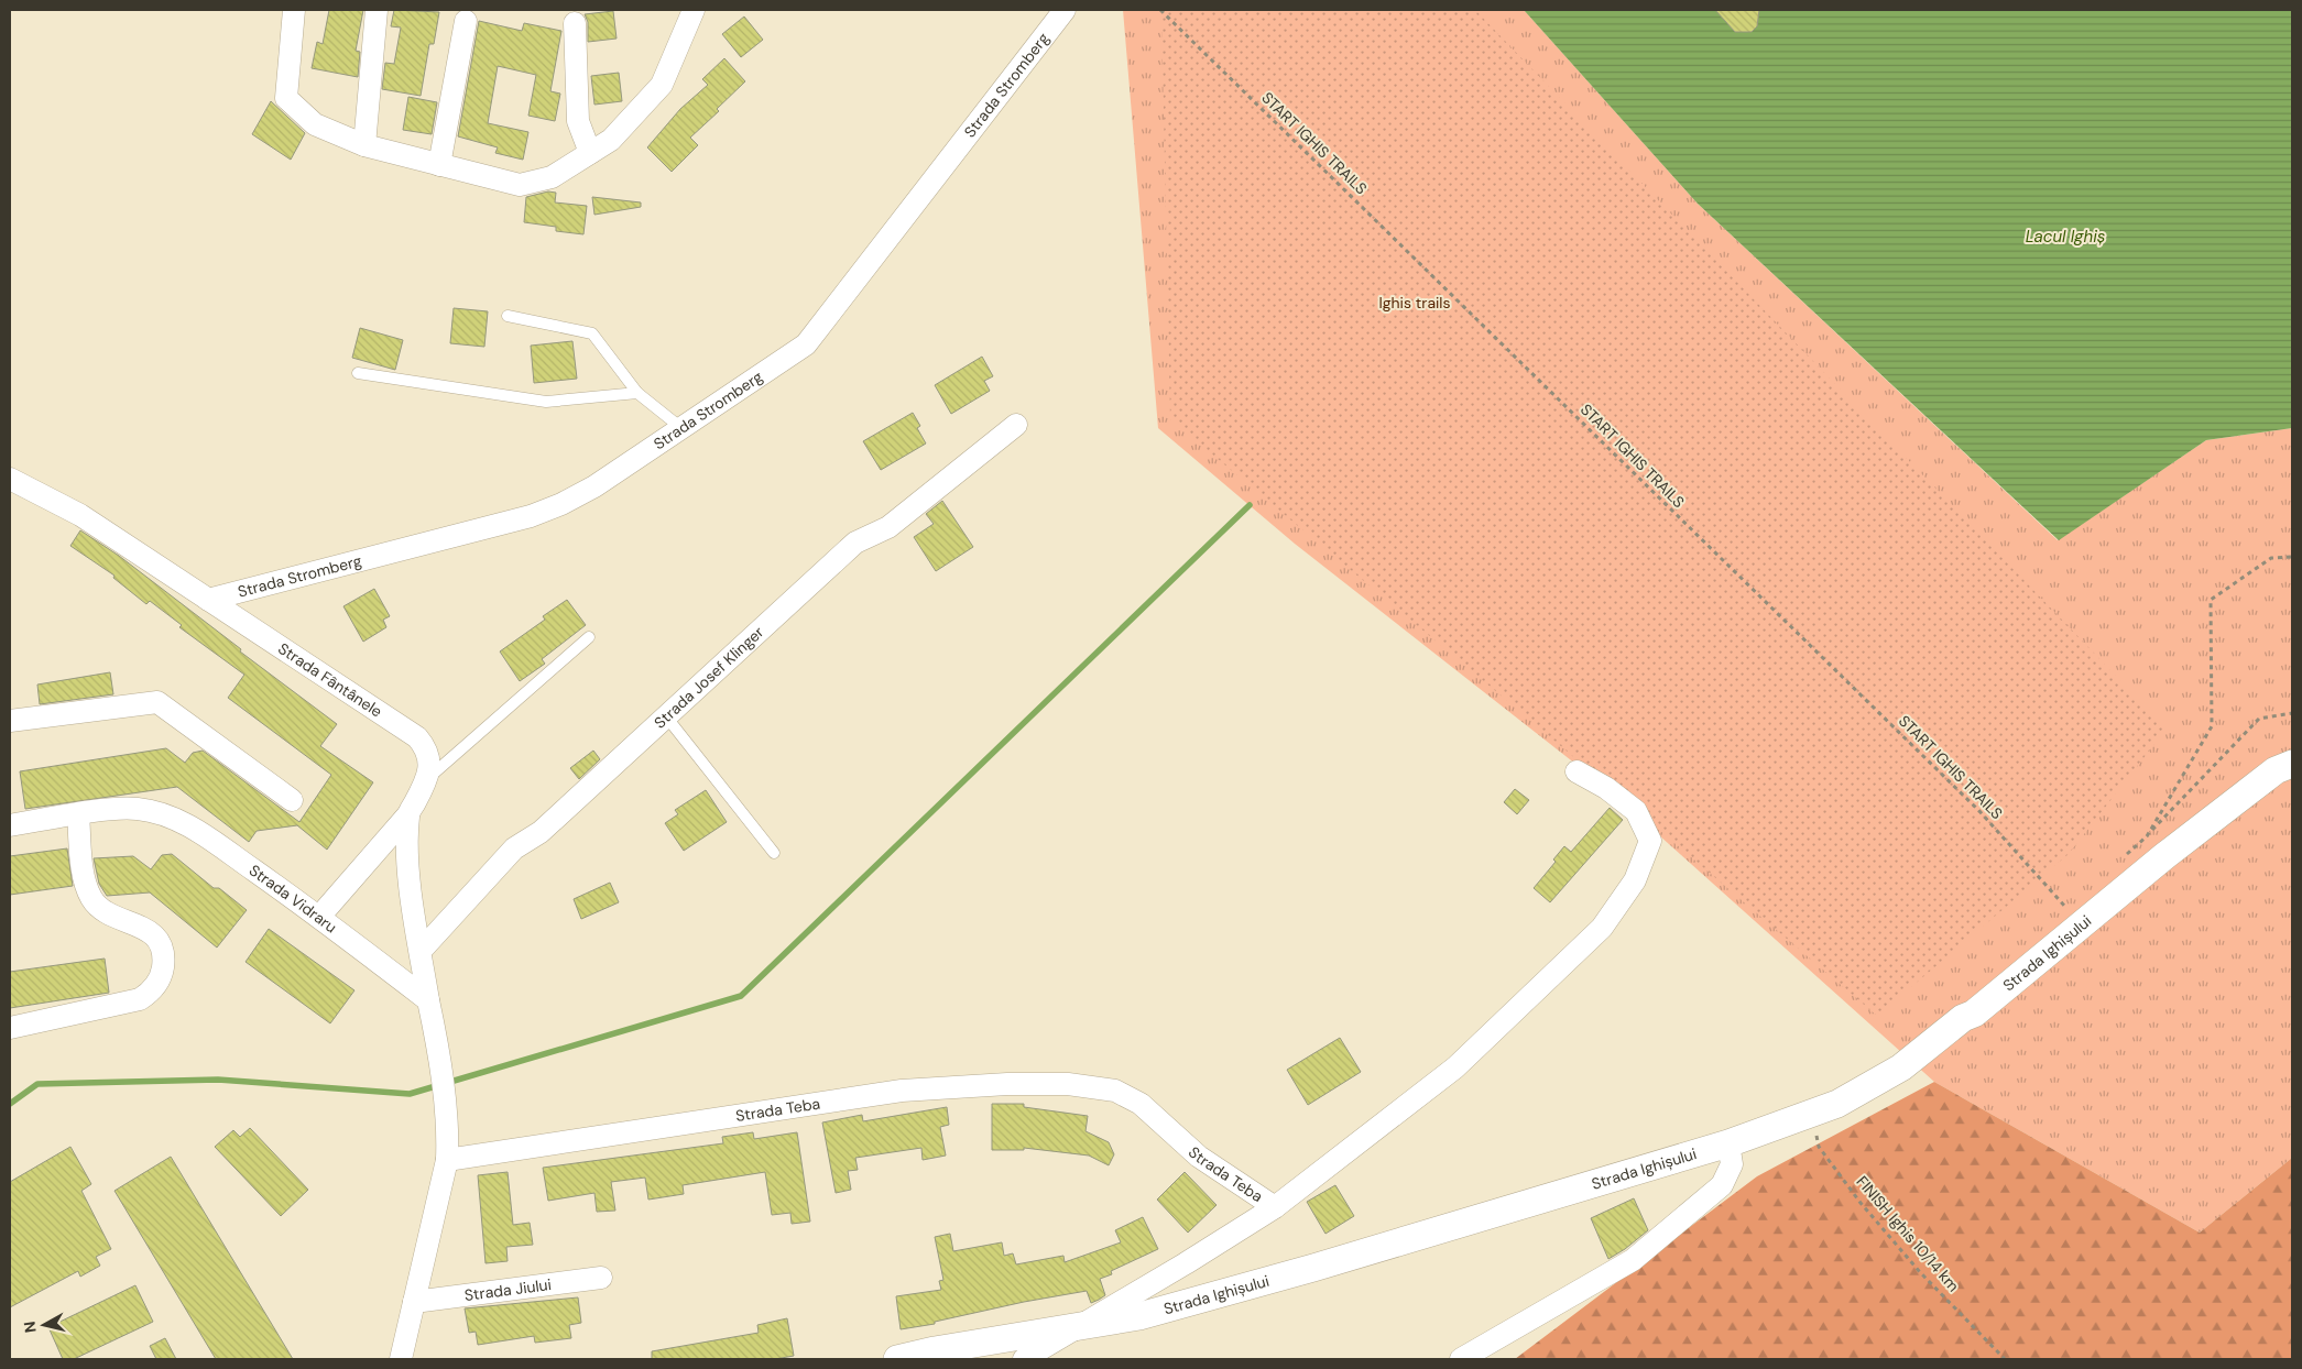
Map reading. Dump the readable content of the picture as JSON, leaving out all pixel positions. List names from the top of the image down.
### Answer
{
  "streets": {
    "street": [
      "Strada Stromberg",
      "Strada Josef Klinger",
      "Strada Fântânele",
      "Strada Vidraru",
      "Strada Ighișului",
      "Strada Teba",
      "Strada Jiului"
    ],
    "path": ["START IGHIS TRAILS", "FINISH Ighis 10/14 km"]
  },
  "crossings": [
    ["Strada Stromberg", "Strada Fântânele"],
    ["START IGHIS TRAILS", "Strada Ighișului"],
    ["Strada Josef Klinger", "Strada Fântânele"],
    ["Strada Fântânele", "Strada Vidraru"],
    ["Strada Ighișului", "FINISH Ighis 10/14 km"]
  ],
  "water": ["Lacul Ighiș"],
  "parks": ["Ighis trails"],
  "north": "left"
}
